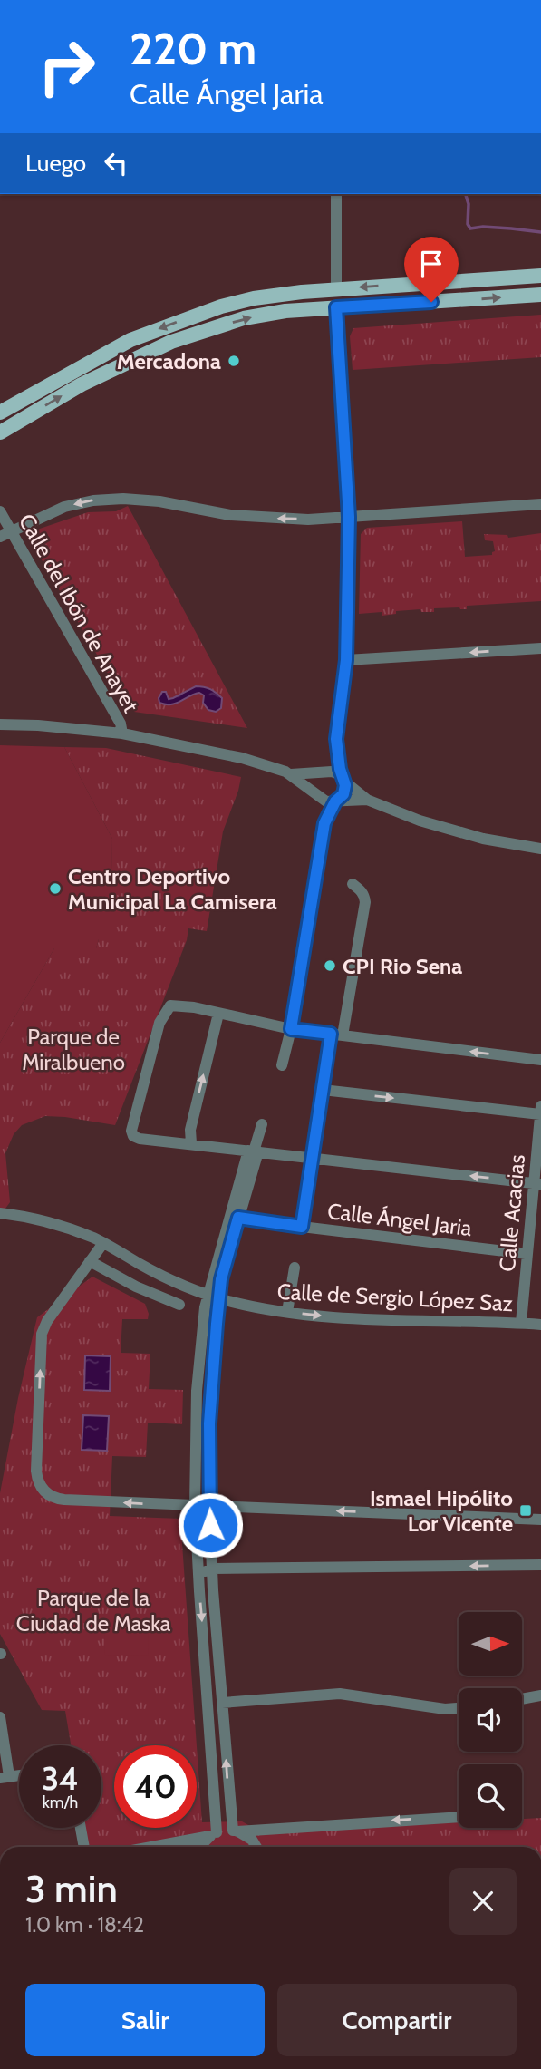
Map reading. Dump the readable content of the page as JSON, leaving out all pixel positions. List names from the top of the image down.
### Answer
{
  "streets": {
    "street": [
      "Calle del Ibón de Anayet",
      "Calle Acacias",
      "Calle Ángel Jaria",
      "Calle de Sergio López Saz"
    ]
  },
  "crossings": [
    ["Calle Acacias", "Calle Ángel Jaria"],
    ["Calle Acacias", "Calle de Sergio López Saz"]
  ],
  "one_way": ["Calle de Sergio López Saz"],
  "parks": ["Parque de Miralbueno", "Parque de la Ciudad de Maska"],
  "places": {
    "other": ["Mercadona", "Centro Deportivo Municipal La Camisera", "CPI Rio Sena"],
    "transit": ["Ismael Hipólito Lor Vicente"]
  },
  "north": "right",
  "page": {
    "turn": ["220 m", "Calle Ángel Jaria"],
    "then": "Luego",
    "speed": "34 km/h",
    "limit": "40",
    "heading": ["3 min", "1.0 km · 18:42"],
    "buttons": ["Salir", "Compartir"]
  }
}
